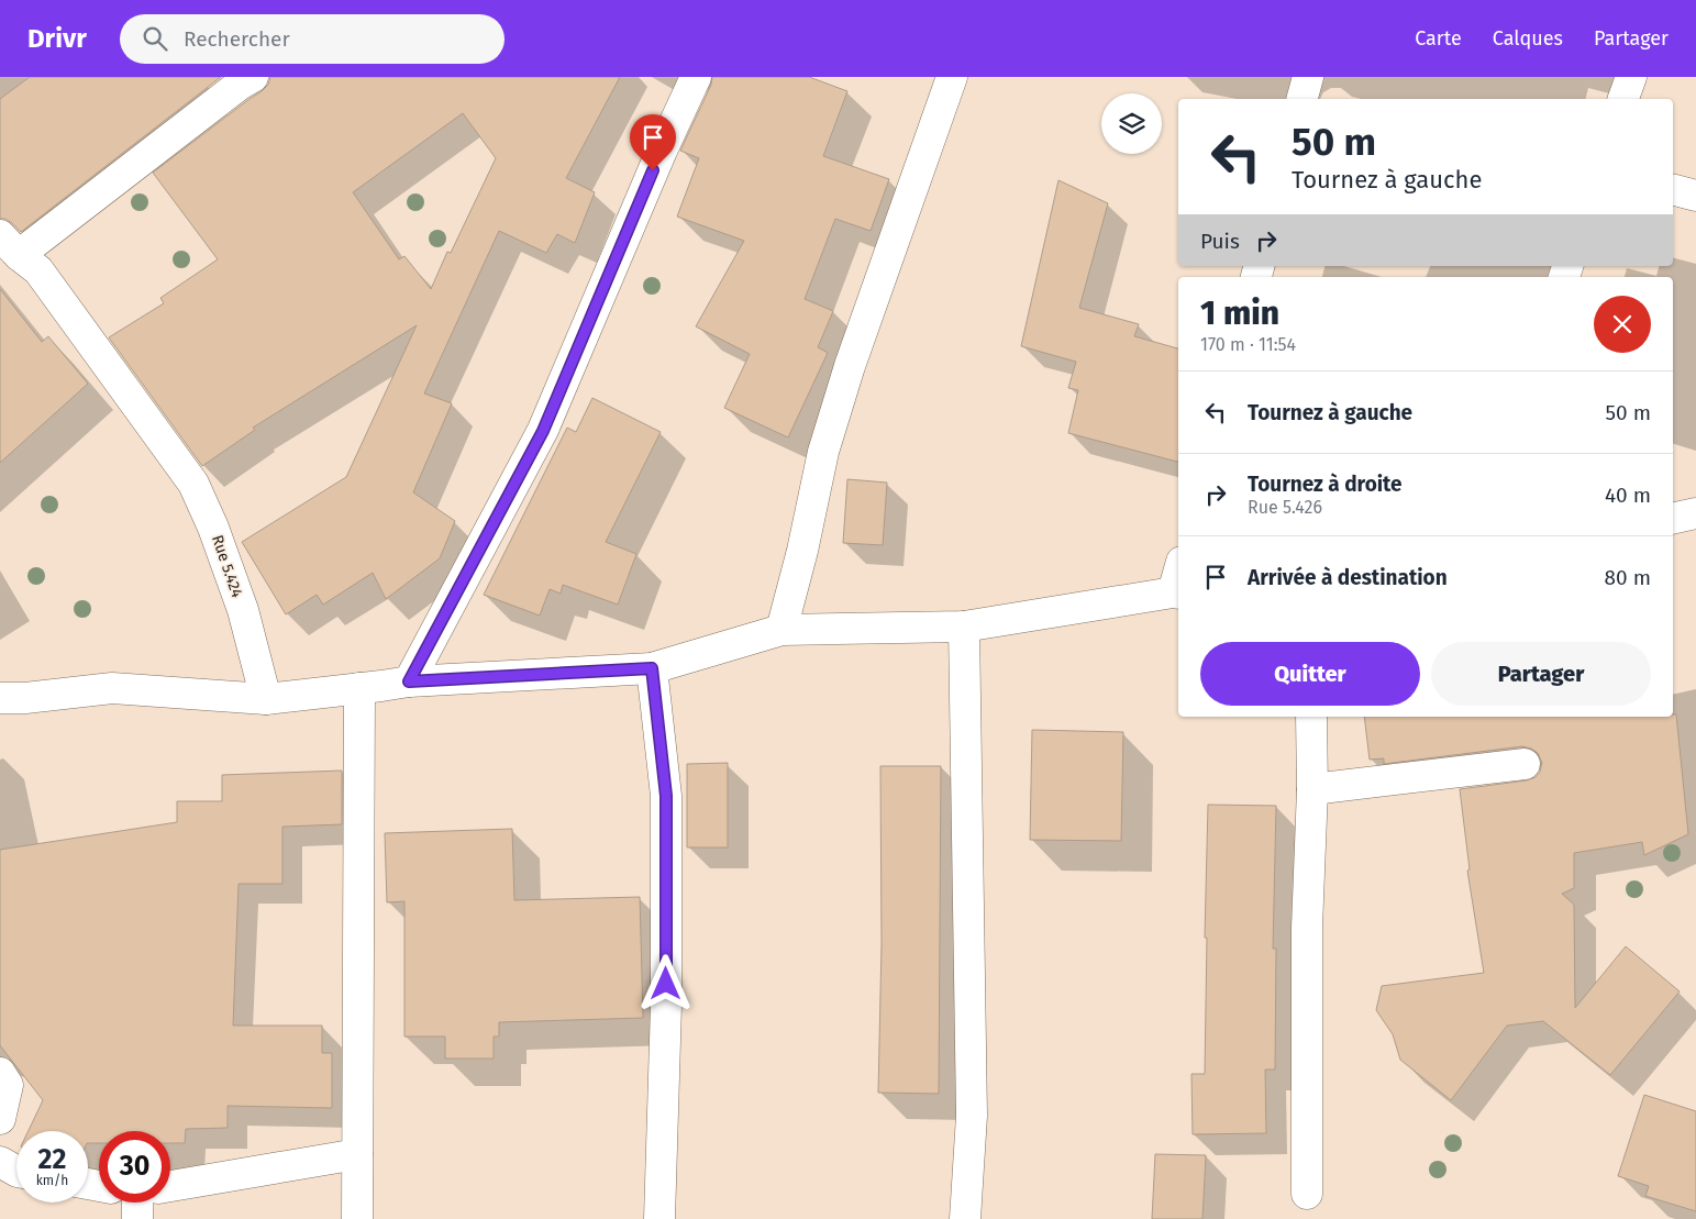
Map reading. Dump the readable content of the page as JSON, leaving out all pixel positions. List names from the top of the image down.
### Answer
{
  "streets": {
    "street": ["Rue 5.424"]
  },
  "page": {
    "header": "Drivr",
    "search": "Rechercher",
    "nav": ["Carte", "Calques", "Partager"],
    "turn": ["50 m", "Tournez à gauche"],
    "then": "Puis",
    "heading": ["1 min", "170 m · 11:54"],
    "list": [
      {
        "name": "Tournez à gauche",
        "value": "50 m"
      },
      {
        "name": "Tournez à droite",
        "note": "Rue 5.426",
        "value": "40 m"
      },
      {
        "name": "Arrivée à destination",
        "value": "80 m"
      }
    ],
    "buttons": ["Quitter", "Partager"],
    "speed": "22 km/h",
    "limit": "30"
  }
}
